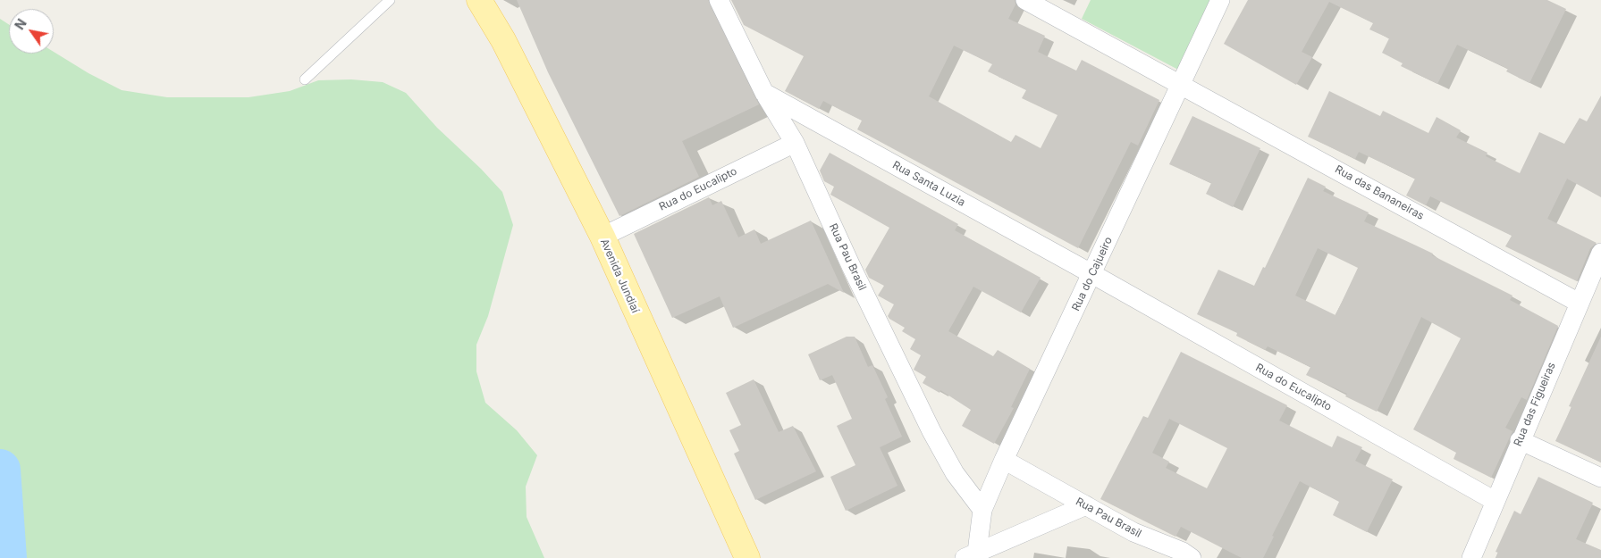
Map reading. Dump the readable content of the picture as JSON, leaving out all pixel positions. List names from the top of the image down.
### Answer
{
  "streets": {
    "main road": ["Avenida Jundiaí"],
    "street": [
      "Rua Santa Luzia",
      "Rua do Eucalipto",
      "Rua das Bananeiras",
      "Rua Pau Brasil",
      "Rua do Cajueiro",
      "Rua das Figueiras"
    ]
  },
  "crossings": [
    ["Rua Santa Luzia", "Rua do Eucalipto"],
    ["Rua Santa Luzia", "Rua Pau Brasil"],
    ["Rua Santa Luzia", "Rua do Cajueiro"],
    ["Rua do Eucalipto", "Rua Pau Brasil"],
    ["Rua do Eucalipto", "Rua do Cajueiro"],
    ["Rua do Eucalipto", "Avenida Jundiaí"],
    ["Rua do Eucalipto", "Rua das Figueiras"],
    ["Rua das Bananeiras", "Rua do Cajueiro"],
    ["Rua das Bananeiras", "Rua das Figueiras"],
    ["Rua Pau Brasil", "Rua do Cajueiro"]
  ],
  "north": "top left"
}
